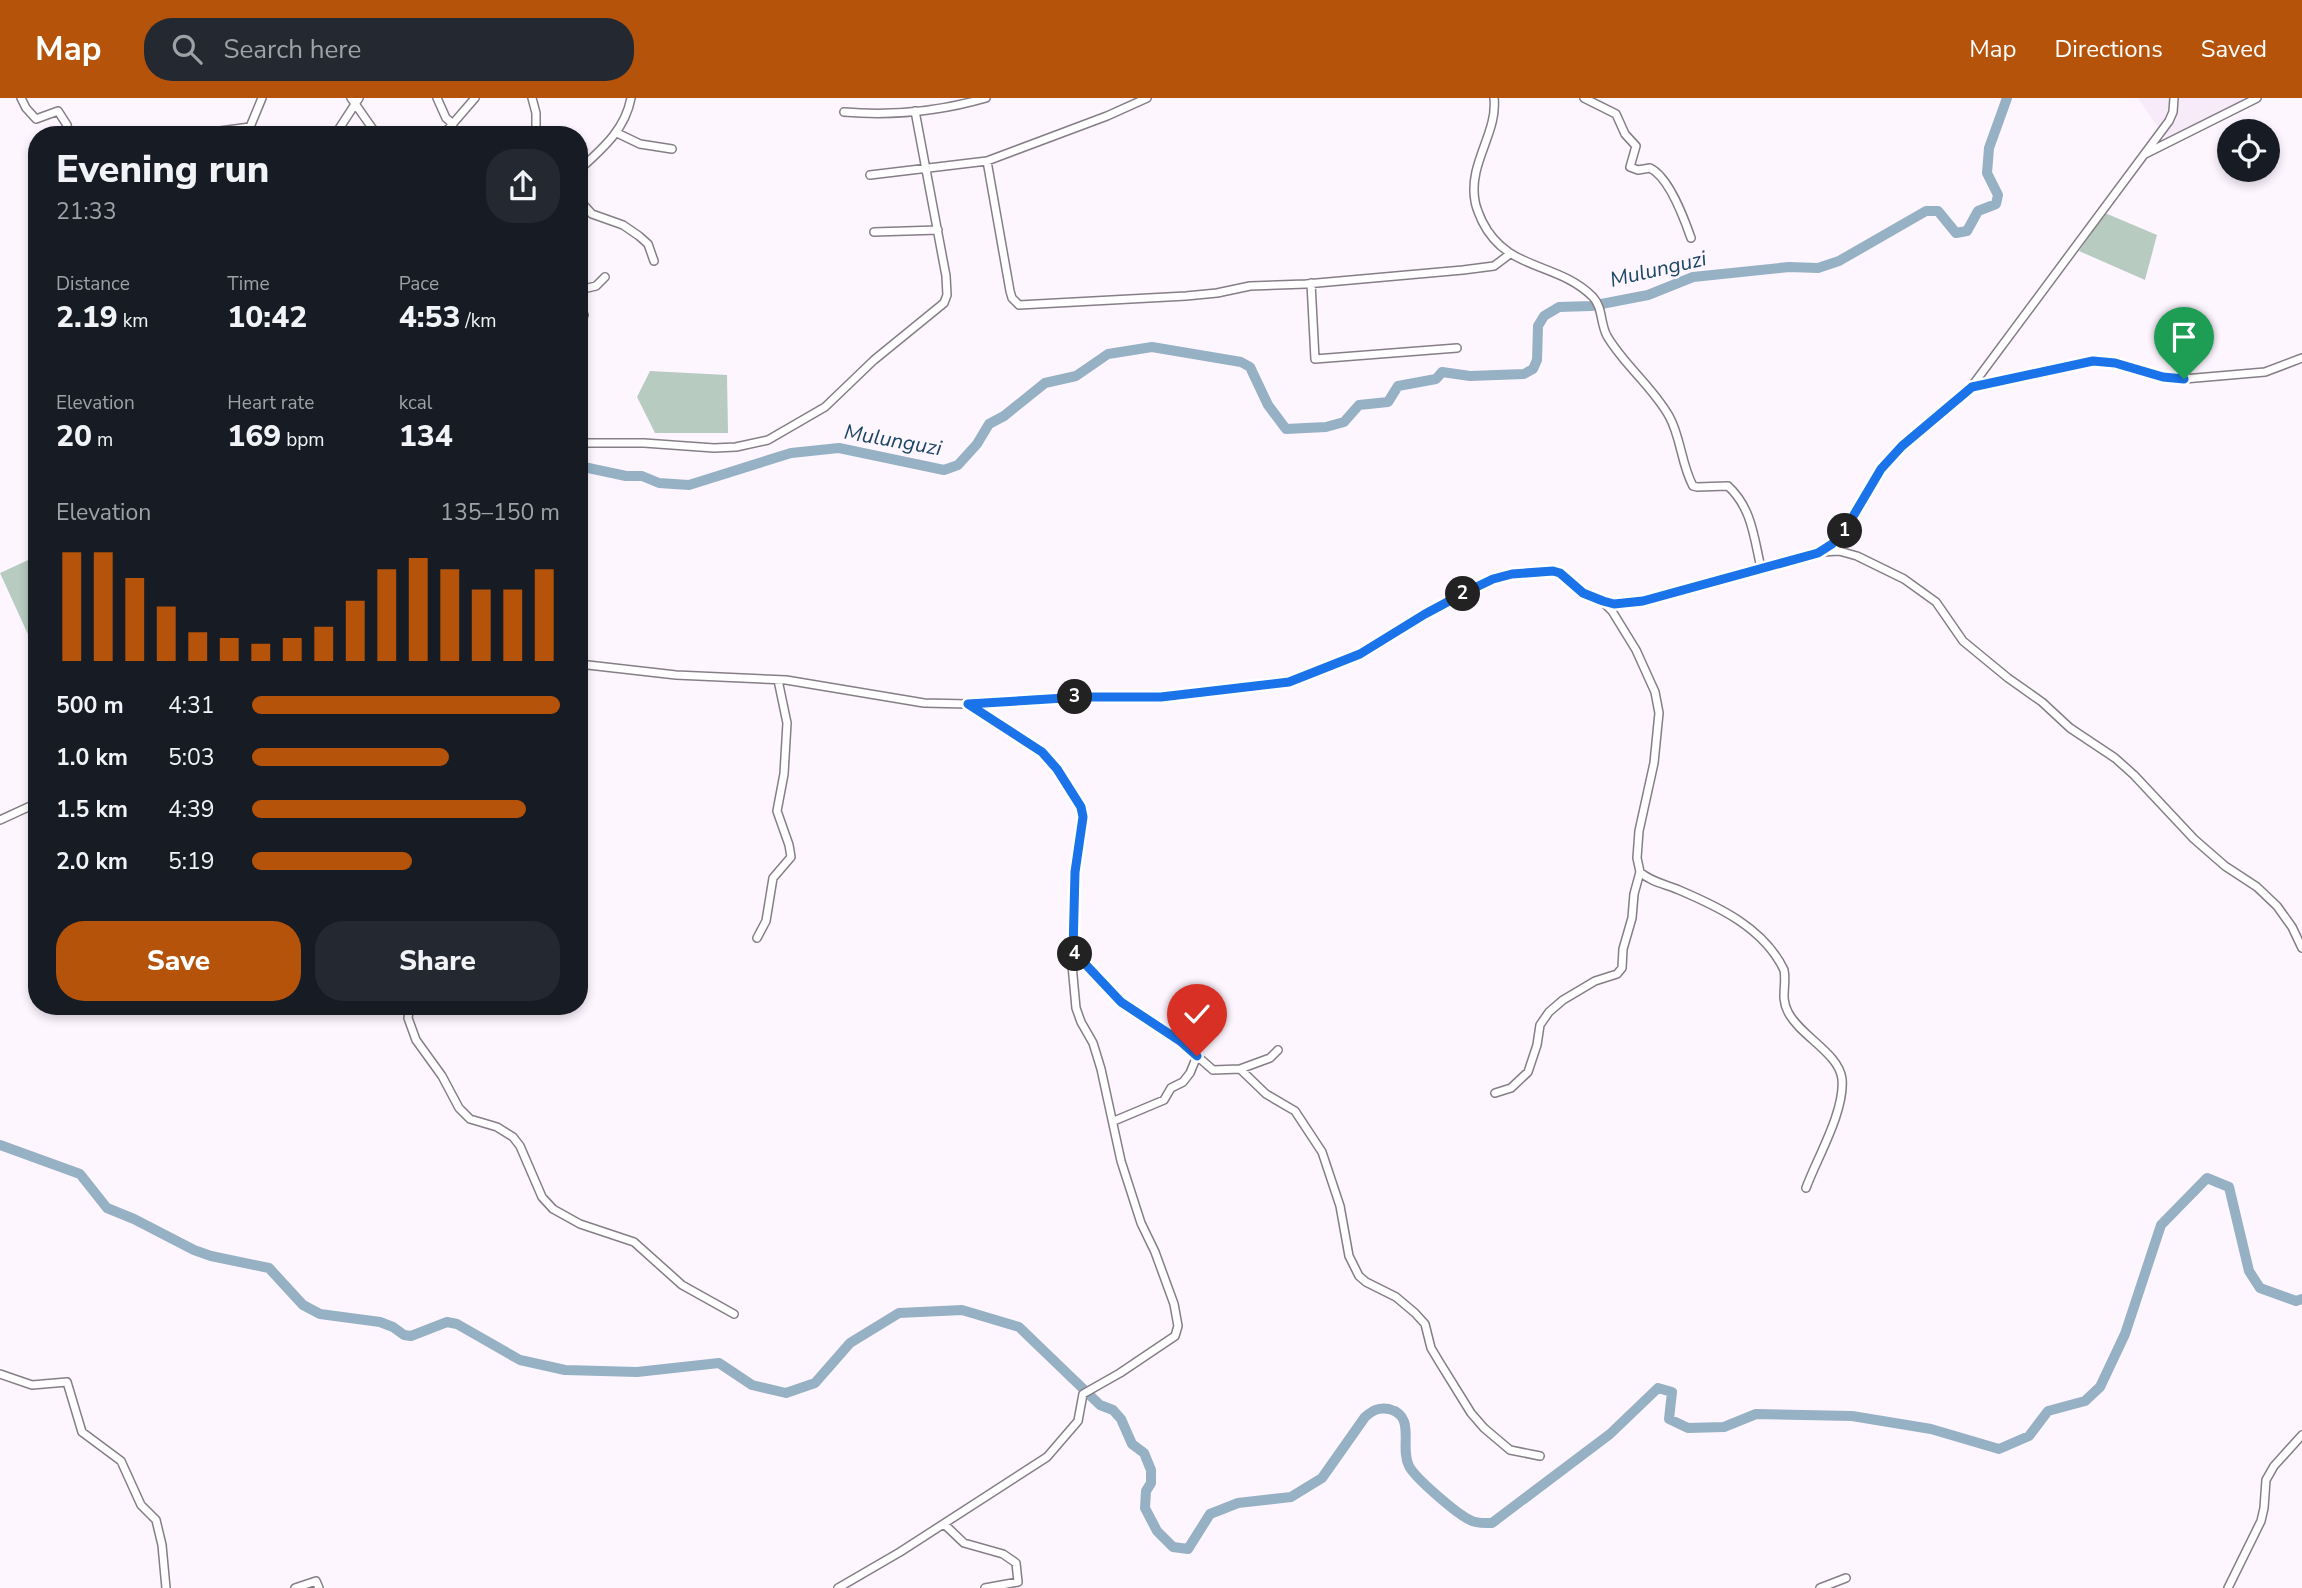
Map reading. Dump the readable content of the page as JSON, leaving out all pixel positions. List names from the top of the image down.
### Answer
{
  "water": ["Mulunguzi"],
  "page": {
    "header": "Map",
    "search": "Search here",
    "nav": ["Map", "Directions", "Saved"],
    "heading": ["Evening run", "21:33"],
    "stats": [
      ["Distance", "2.19 km"],
      ["Time", "10:42"],
      ["Pace", "4:53 /km"],
      ["Elevation", "20 m"],
      ["Heart rate", "169 bpm"],
      ["kcal", "134"]
    ],
    "chart": ["Elevation", "135–150 m"],
    "pins": [
      "1",
      "2",
      "3",
      "4"
    ],
    "list": [
      {
        "name": "500 m",
        "note": "4:31"
      },
      {
        "name": "1.0 km",
        "note": "5:03"
      },
      {
        "name": "1.5 km",
        "note": "4:39"
      },
      {
        "name": "2.0 km",
        "note": "5:19"
      }
    ],
    "buttons": ["Save", "Share"]
  }
}
